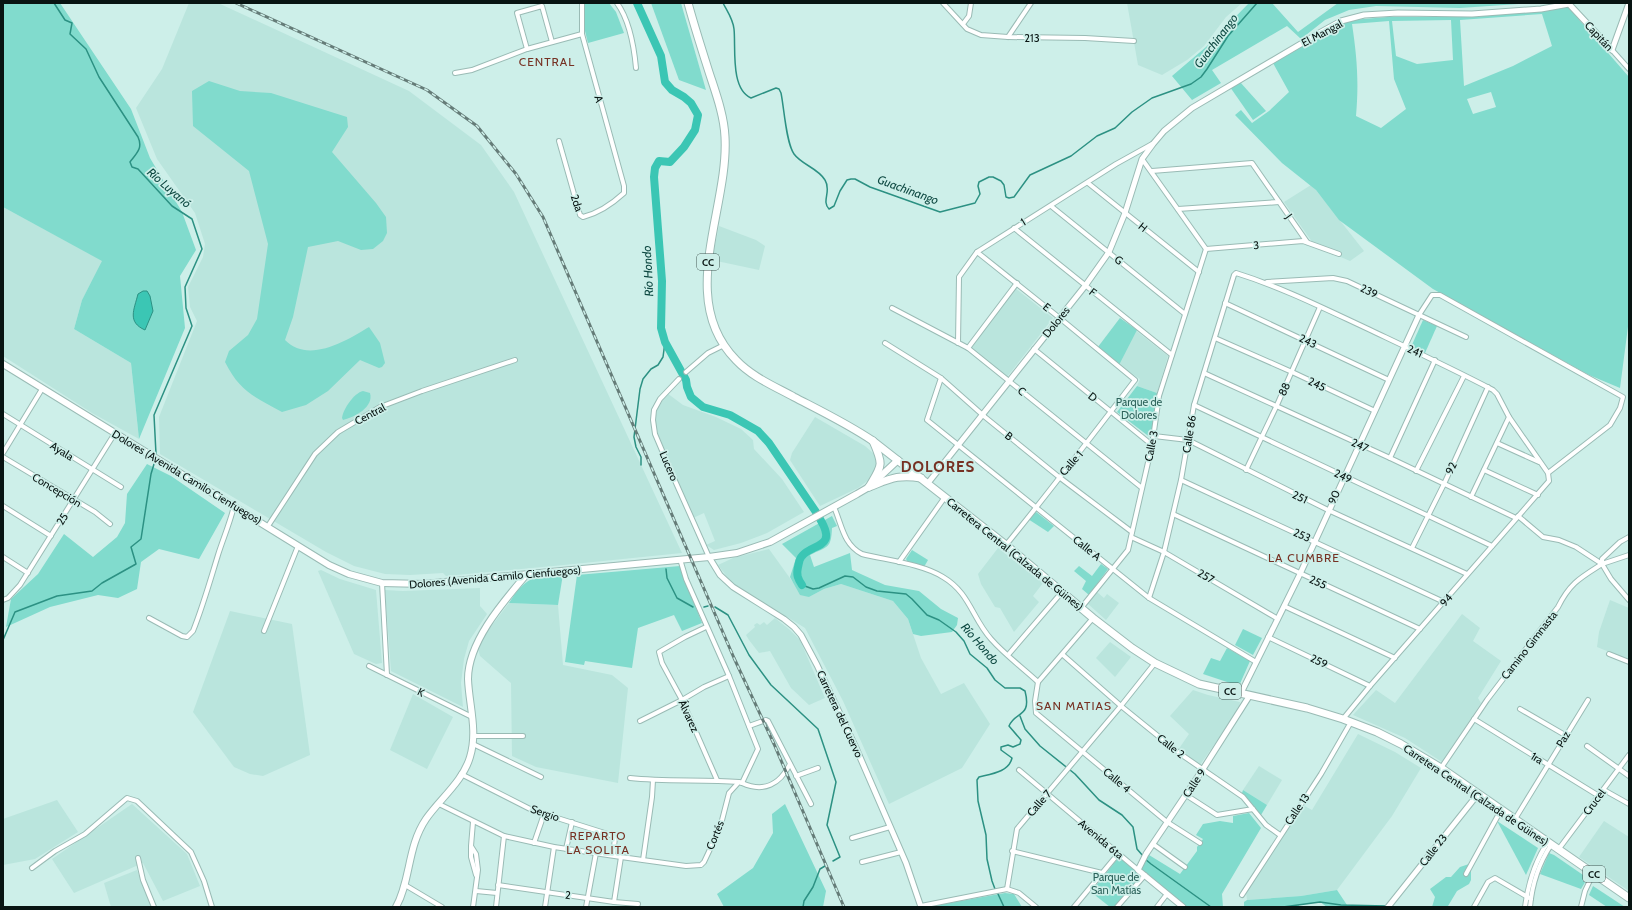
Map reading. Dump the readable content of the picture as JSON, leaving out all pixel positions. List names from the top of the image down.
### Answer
{
  "streets": {
    "main road": ["CC", "Dolores (Avenida Camilo Cienfuegos)", "Carretera Central (Calzada de Güines)"],
    "street": [
      "El Mangal",
      "Capitán",
      "213",
      "A",
      "2da",
      "J",
      "1",
      "H",
      "3",
      "G",
      "239",
      "F",
      "E",
      "Dolores",
      "243",
      "241",
      "245",
      "88",
      "C",
      "D",
      "Central",
      "Calle 86",
      "B",
      "247",
      "Calle 3",
      "Ayala",
      "Calle 1",
      "Lucero",
      "92",
      "249",
      "Concepción",
      "251",
      "90",
      "25",
      "253",
      "Calle A",
      "257",
      "255",
      "94",
      "Camino Gimnasta",
      "259",
      "K",
      "Carretera del Cuervo",
      "Álvarez",
      "Paz",
      "Calle 2",
      "1ra",
      "Calle 4",
      "Calle 9",
      "Crucel",
      "Calle 7",
      "Calle 13",
      "Sergio",
      "Cortés",
      "Avenida 6ta",
      "Calle 23",
      "2"
    ]
  },
  "crossings": [
    ["El Mangal", "Capitán"],
    ["El Mangal", "1"],
    ["El Mangal", "Dolores"],
    ["A", "2da"],
    ["J", "3"],
    ["1", "H"],
    ["1", "G"],
    ["1", "F"],
    ["1", "E"],
    ["1", "Dolores"],
    ["1", "C"],
    ["H", "Dolores"],
    ["H", "Calle 3"],
    ["3", "Calle 3"],
    ["G", "Dolores"],
    ["G", "Calle 3"],
    ["239", "241"],
    ["239", "90"],
    ["F", "Dolores"],
    ["F", "Calle 3"],
    ["E", "Dolores"],
    ["E", "Calle 1"],
    ["Dolores", "C"],
    ["Dolores", "D"],
    ["Dolores", "B"],
    ["Dolores", "Calle A"],
    ["Dolores", "Carretera Central (Calzada de Güines)"],
    ["243", "88"],
    ["243", "Calle 86"],
    ["243", "90"],
    ["241", "88"],
    ["241", "Calle 86"],
    ["241", "92"],
    ["241", "90"],
    ["241", "94"],
    ["245", "88"],
    ["245", "Calle 86"],
    ["245", "90"],
    ["88", "247"],
    ["88", "249"],
    ["88", "251"],
    ["C", "Calle 3"],
    ["C", "Calle 1"],
    ["D", "Calle 3"],
    ["D", "Calle 1"],
    ["Central", "Dolores (Avenida Camilo Cienfuegos)"],
    ["Calle 86", "247"],
    ["Calle 86", "249"],
    ["Calle 86", "251"],
    ["Calle 86", "253"],
    ["Calle 86", "Calle A"],
    ["Calle 86", "257"],
    ["Calle 86", "255"],
    ["B", "Calle 3"],
    ["B", "Calle 1"],
    ["B", "Calle A"],
    ["247", "92"],
    ["247", "90"],
    ["247", "94"],
    ["247", "Camino Gimnasta"],
    ["Calle 3", "251"],
    ["Calle 3", "Calle A"],
    ["Calle 3", "Carretera Central (Calzada de Güines)"],
    ["Calle 3", "257"],
    ["Ayala", "25"],
    ["Calle 1", "Calle A"],
    ["Calle 1", "Carretera Central (Calzada de Güines)"],
    ["Lucero", "Dolores (Avenida Camilo Cienfuegos)"],
    ["Lucero", "Carretera del Cuervo"],
    ["92", "249"],
    ["92", "251"],
    ["249", "90"],
    ["249", "94"],
    ["Dolores (Avenida Camilo Cienfuegos)", "25"],
    ["Dolores (Avenida Camilo Cienfuegos)", "Carretera Central (Calzada de Güines)"],
    ["Dolores (Avenida Camilo Cienfuegos)", "Carretera del Cuervo"],
    ["Dolores (Avenida Camilo Cienfuegos)", "Cortés"],
    ["Concepción", "25"],
    ["251", "90"],
    ["251", "94"],
    ["90", "253"],
    ["90", "Calle A"],
    ["90", "Carretera Central (Calzada de Güines)"],
    ["90", "257"],
    ["90", "255"],
    ["90", "259"],
    ["253", "94"],
    ["Carretera Central (Calzada de Güines)", "94"],
    ["Carretera Central (Calzada de Güines)", "Camino Gimnasta"],
    ["Carretera Central (Calzada de Güines)", "Paz"],
    ["Carretera Central (Calzada de Güines)", "Calle 9"],
    ["Carretera Central (Calzada de Güines)", "Crucel"],
    ["Carretera Central (Calzada de Güines)", "Calle 7"],
    ["Carretera Central (Calzada de Güines)", "Calle 13"],
    ["Carretera Central (Calzada de Güines)", "Calle 23"],
    ["255", "94"],
    ["94", "259"],
    ["Camino Gimnasta", "1ra"],
    ["Álvarez", "Cortés"],
    ["Paz", "1ra"],
    ["Calle 2", "Calle 9"],
    ["Calle 2", "Calle 7"],
    ["Calle 2", "Calle 13"],
    ["1ra", "Crucel"],
    ["Calle 4", "Calle 9"],
    ["Calle 4", "Calle 7"],
    ["Calle 9", "Avenida 6ta"],
    ["Calle 7", "Avenida 6ta"],
    ["Sergio", "Cortés"]
  ],
  "districts": [
    "CENTRAL",
    "DOLORES",
    "LA CUMBRE",
    "SAN MATIAS",
    "REPARTO LA SOLITA"
  ],
  "water": ["Guachinango", "Río Luyanó", "Río Hondo"],
  "parks": ["Parque de Dolores", "Parque de San Matías"]
}
